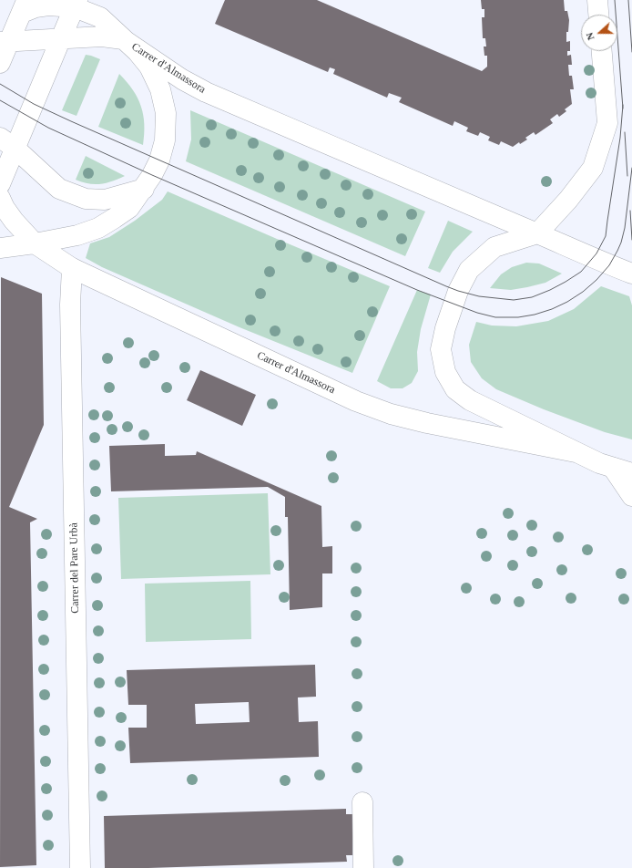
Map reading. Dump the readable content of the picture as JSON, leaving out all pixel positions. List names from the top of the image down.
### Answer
{
  "streets": {
    "main road": ["Carrer d'Almassora", "Carrer del Pare Urbà"]
  },
  "crossings": [
    ["Carrer d'Almassora", "Carrer del Pare Urbà"]
  ],
  "north": "left"
}
